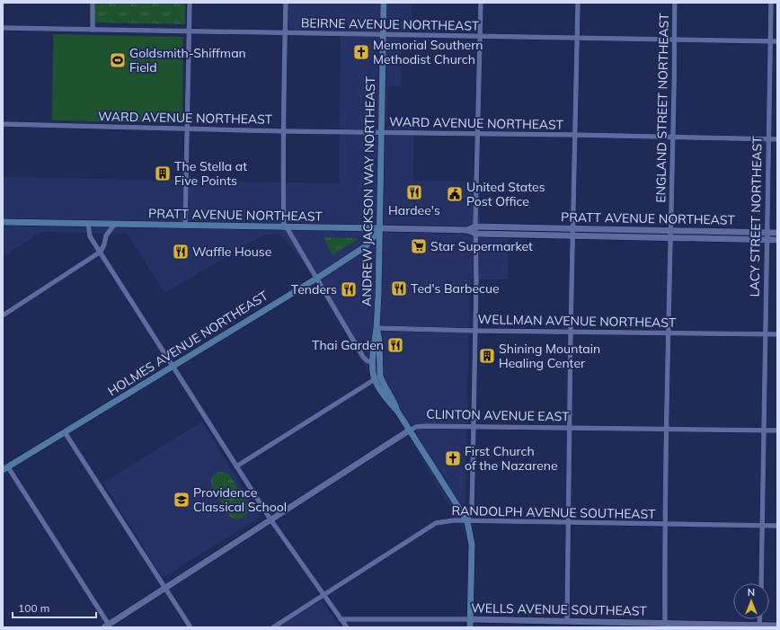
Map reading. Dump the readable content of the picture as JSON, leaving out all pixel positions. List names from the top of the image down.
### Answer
{
  "streets": {
    "main road": ["ANDREW JACKSON WAY NORTHEAST", "PRATT AVENUE NORTHEAST", "HOLMES AVENUE NORTHEAST"],
    "street": [
      "BEIRNE AVENUE NORTHEAST",
      "ENGLAND STREET NORTHEAST",
      "WARD AVENUE NORTHEAST",
      "LACY STREET NORTHEAST",
      "WELLMAN AVENUE NORTHEAST",
      "CLINTON AVENUE EAST",
      "RANDOLPH AVENUE SOUTHEAST",
      "WELLS AVENUE SOUTHEAST"
    ]
  },
  "crossings": [
    ["BEIRNE AVENUE NORTHEAST", "ENGLAND STREET NORTHEAST"],
    ["BEIRNE AVENUE NORTHEAST", "ANDREW JACKSON WAY NORTHEAST"],
    ["BEIRNE AVENUE NORTHEAST", "LACY STREET NORTHEAST"],
    ["ENGLAND STREET NORTHEAST", "WARD AVENUE NORTHEAST"],
    ["ENGLAND STREET NORTHEAST", "PRATT AVENUE NORTHEAST"],
    ["ENGLAND STREET NORTHEAST", "WELLMAN AVENUE NORTHEAST"],
    ["ENGLAND STREET NORTHEAST", "CLINTON AVENUE EAST"],
    ["ENGLAND STREET NORTHEAST", "RANDOLPH AVENUE SOUTHEAST"],
    ["ENGLAND STREET NORTHEAST", "WELLS AVENUE SOUTHEAST"],
    ["WARD AVENUE NORTHEAST", "ANDREW JACKSON WAY NORTHEAST"],
    ["WARD AVENUE NORTHEAST", "LACY STREET NORTHEAST"],
    ["ANDREW JACKSON WAY NORTHEAST", "PRATT AVENUE NORTHEAST"],
    ["ANDREW JACKSON WAY NORTHEAST", "WELLMAN AVENUE NORTHEAST"],
    ["ANDREW JACKSON WAY NORTHEAST", "HOLMES AVENUE NORTHEAST"],
    ["PRATT AVENUE NORTHEAST", "LACY STREET NORTHEAST"],
    ["PRATT AVENUE NORTHEAST", "HOLMES AVENUE NORTHEAST"],
    ["LACY STREET NORTHEAST", "WELLMAN AVENUE NORTHEAST"],
    ["LACY STREET NORTHEAST", "CLINTON AVENUE EAST"],
    ["LACY STREET NORTHEAST", "RANDOLPH AVENUE SOUTHEAST"]
  ],
  "places": {
    "church": ["Memorial Southern Methodist Church", "First Church of the Nazarene"],
    "sports": ["Goldsmith-Shiffman Field"],
    "building": ["The Stella at Five Points", "Shining Mountain Healing Center"],
    "restaurant": [
      "Hardee's",
      "Waffle House",
      "Ted's Barbecue",
      "Tenders",
      "Thai Garden"
    ],
    "public building": ["United States Post Office"],
    "supermarket": ["Star Supermarket"],
    "school or university": ["Providence Classical School"]
  },
  "scale_bar": "100 m",
  "north": "top"
}
